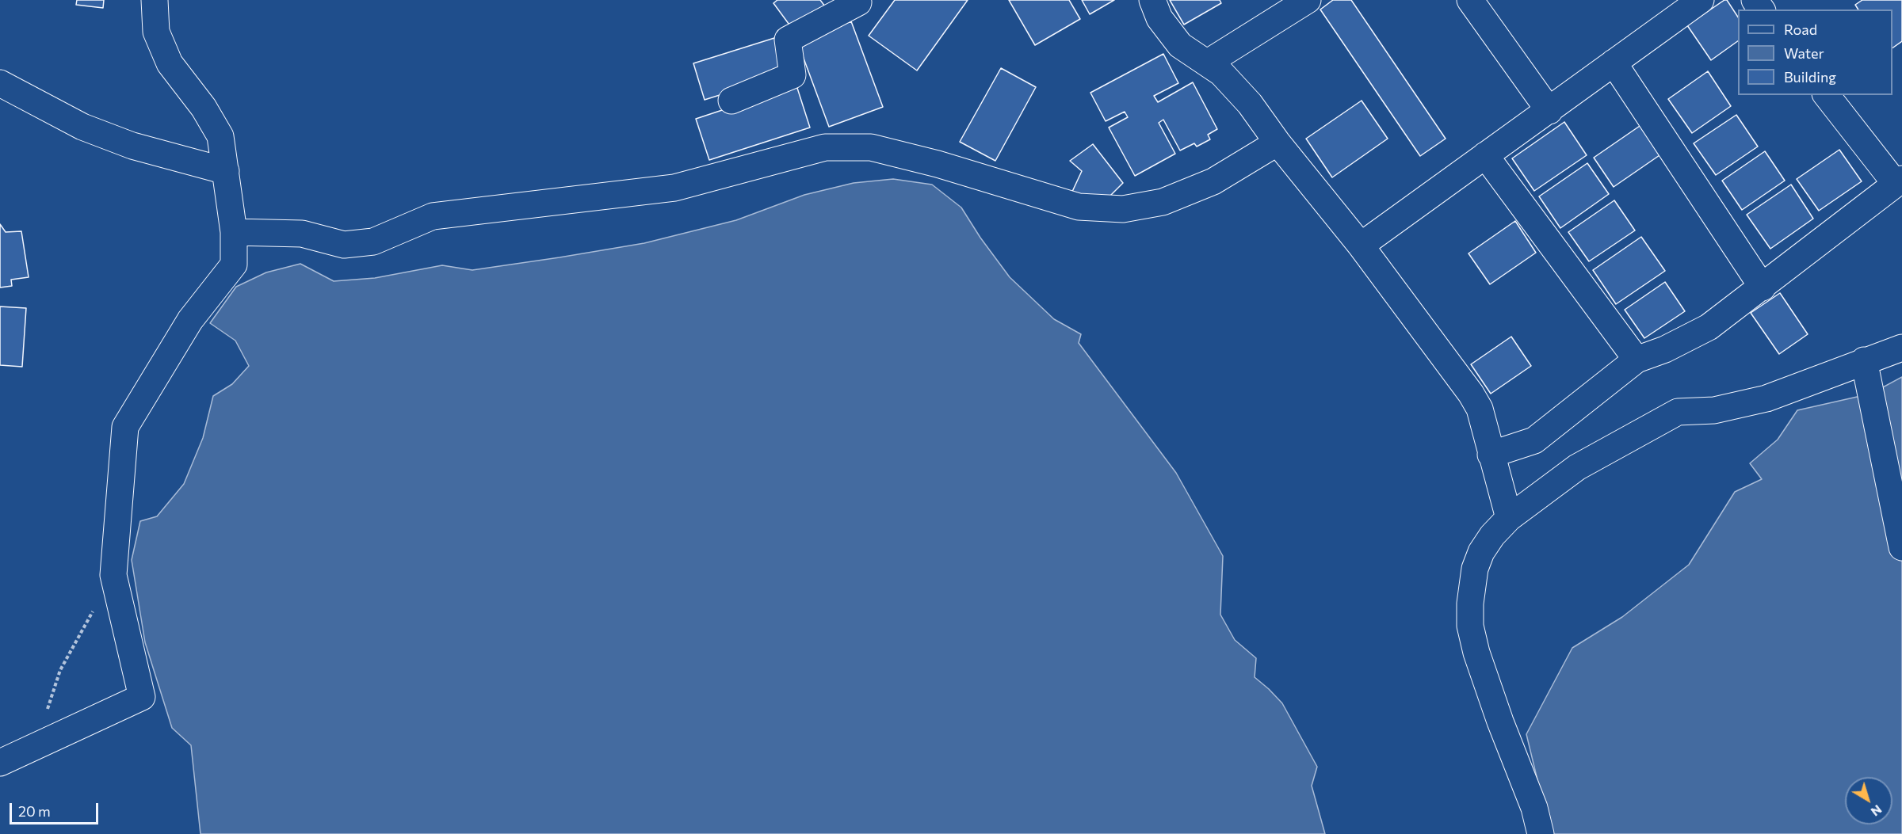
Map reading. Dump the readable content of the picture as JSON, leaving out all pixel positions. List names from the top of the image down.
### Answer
{
  "legend": ["Road", "Water", "Building"],
  "scale_bar": "20 m",
  "north": "bottom right"
}
